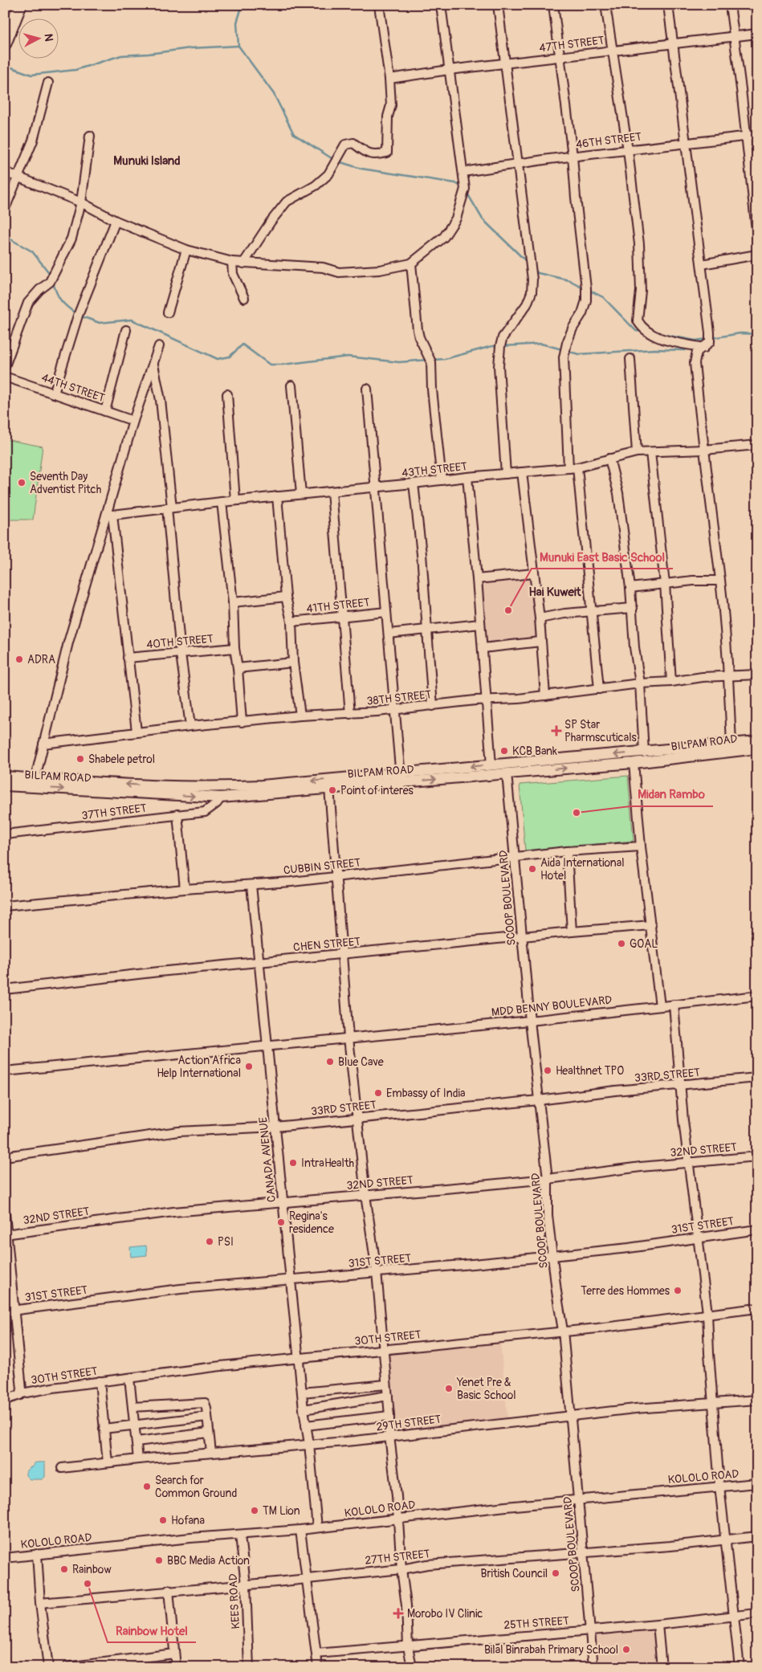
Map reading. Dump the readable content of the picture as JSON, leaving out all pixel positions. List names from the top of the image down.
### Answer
{
  "streets": {
    "main road": ["BILPAM ROAD"],
    "street": [
      "47TH STREET",
      "46TH STREET",
      "44TH STREET",
      "43TH STREET",
      "41TH STREET",
      "40TH STREET",
      "38TH STREET",
      "37TH STREET",
      "CUBBIN STREET",
      "SCOOP BOULEVARD",
      "CHEN STREET",
      "MDD BENNY BOULEVARD",
      "33RD STREET",
      "32ND STREET",
      "CANADA AVENUE",
      "31ST STREET",
      "30TH STREET",
      "29TH STREET",
      "KOLOLO ROAD",
      "27TH STREET",
      "KEES ROAD",
      "25TH STREET"
    ]
  },
  "crossings": [
    ["BILPAM ROAD", "37TH STREET"],
    ["BILPAM ROAD", "SCOOP BOULEVARD"],
    ["CUBBIN STREET", "SCOOP BOULEVARD"],
    ["CUBBIN STREET", "CANADA AVENUE"],
    ["SCOOP BOULEVARD", "CHEN STREET"],
    ["SCOOP BOULEVARD", "MDD BENNY BOULEVARD"],
    ["SCOOP BOULEVARD", "33RD STREET"],
    ["SCOOP BOULEVARD", "32ND STREET"],
    ["SCOOP BOULEVARD", "31ST STREET"],
    ["SCOOP BOULEVARD", "30TH STREET"],
    ["SCOOP BOULEVARD", "29TH STREET"],
    ["SCOOP BOULEVARD", "KOLOLO ROAD"],
    ["SCOOP BOULEVARD", "27TH STREET"],
    ["SCOOP BOULEVARD", "25TH STREET"],
    ["CHEN STREET", "CANADA AVENUE"],
    ["MDD BENNY BOULEVARD", "CANADA AVENUE"],
    ["33RD STREET", "CANADA AVENUE"],
    ["32ND STREET", "CANADA AVENUE"],
    ["CANADA AVENUE", "31ST STREET"],
    ["CANADA AVENUE", "30TH STREET"],
    ["CANADA AVENUE", "29TH STREET"],
    ["CANADA AVENUE", "KOLOLO ROAD"],
    ["KOLOLO ROAD", "KEES ROAD"],
    ["27TH STREET", "KEES ROAD"]
  ],
  "districts": ["Munuki Island", "Hai Kuweit"],
  "places": {
    "other": [
      "Seventh Day Adventist Pitch",
      "Munuki East Basic School",
      "ADRA",
      "KCB Bank",
      "Shabele petrol",
      "Point of interes",
      "Midan Rambo",
      "Aida International Hotel",
      "GOAL",
      "Blue Cave",
      "Action Africa Help International",
      "Healthnet TPO",
      "Embassy of India",
      "IntraHealth",
      "Regina's residence",
      "PSI",
      "Terre des Hommes",
      "Yenet Pre & Basic School",
      "Search for Common Ground",
      "TM Lion",
      "Hofana",
      "BBC Media Action",
      "Rainbow",
      "British Council",
      "Rainbow Hotel",
      "Bilal Binrabah Primary School"
    ],
    "health": ["SP Star Pharmscuticals", "Morobo IV Clinic"]
  },
  "north": "right"
}
